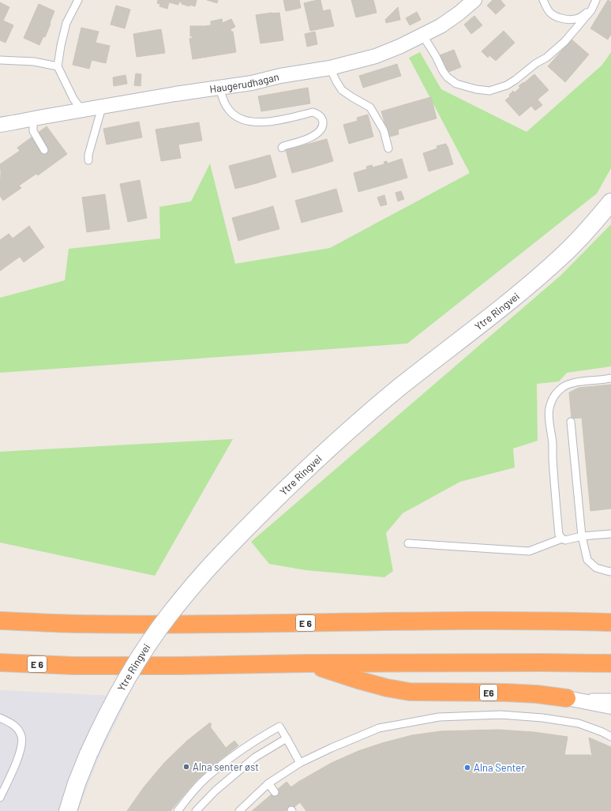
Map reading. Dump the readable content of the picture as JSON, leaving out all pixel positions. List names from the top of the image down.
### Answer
{
  "streets": {
    "highway": ["E 6", "E6"],
    "main road": ["Ytre Ringvei"],
    "street": ["Haugerudhagan"]
  },
  "crossings": [
    ["E 6", "E6"]
  ],
  "places": ["Alna senter øst", "Alna Senter"]
}
